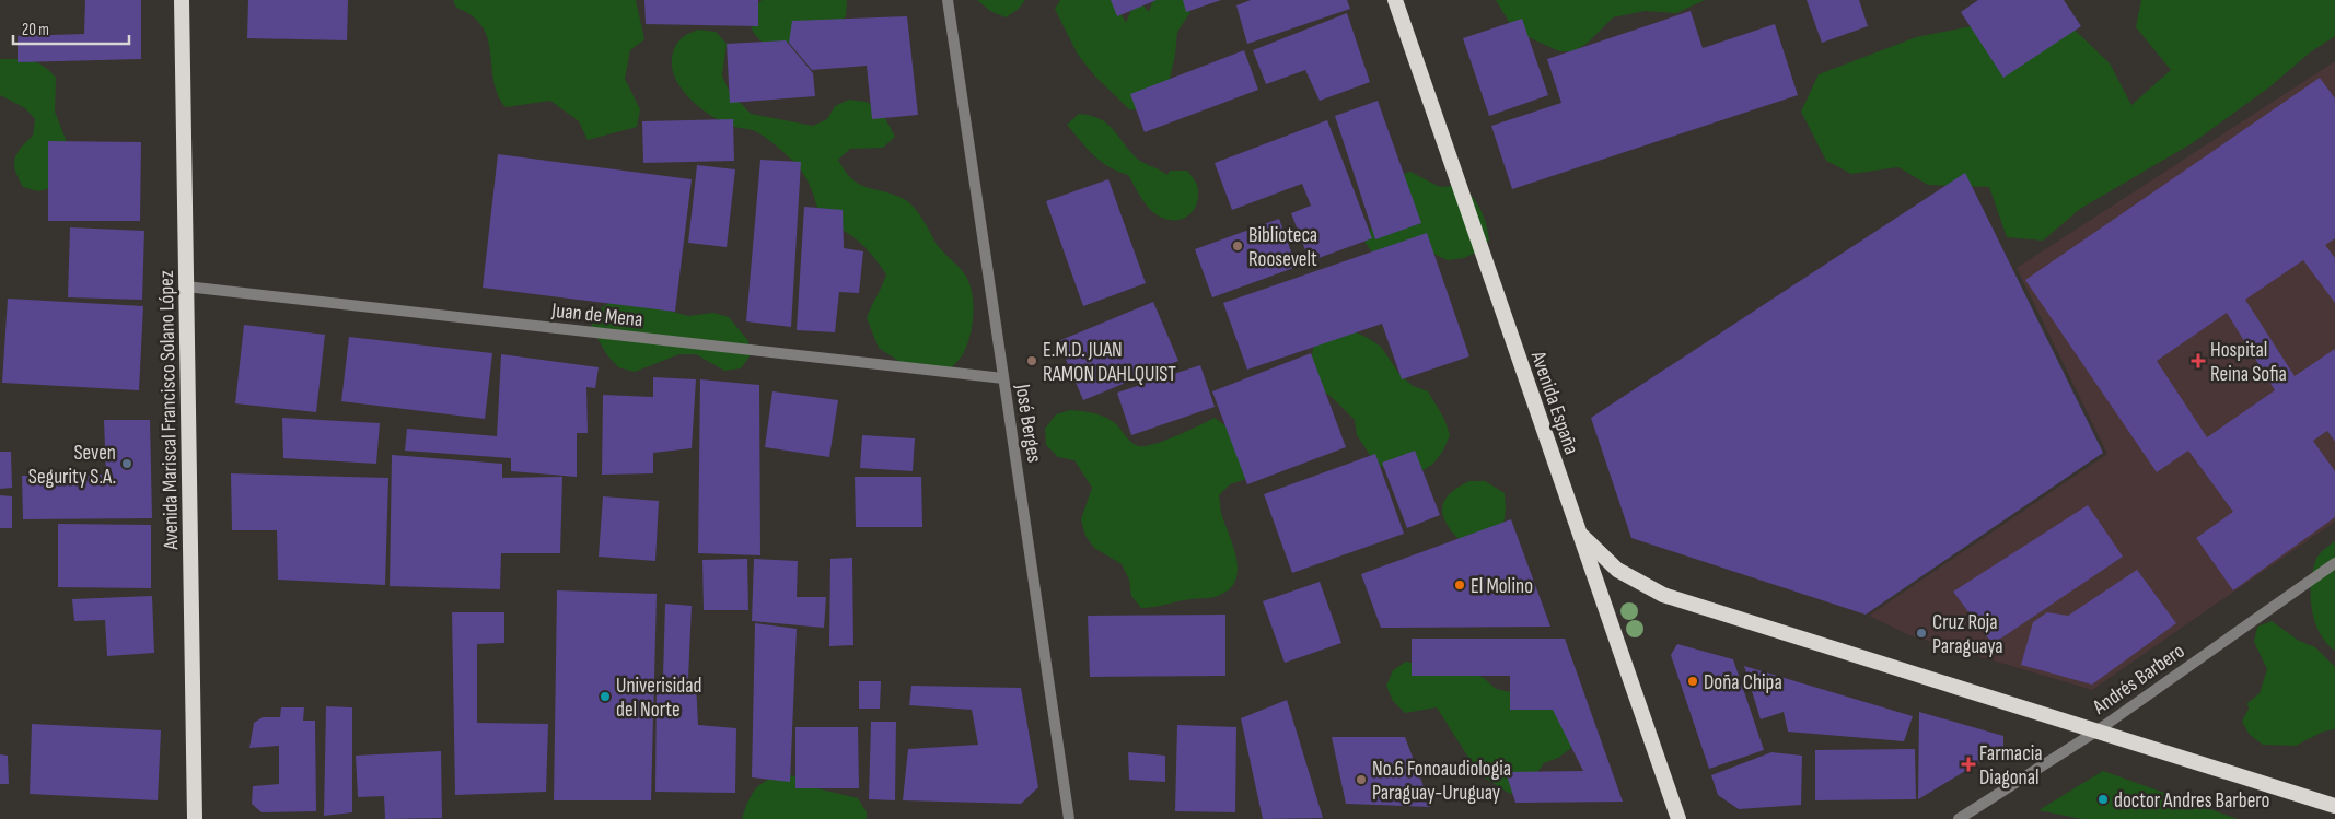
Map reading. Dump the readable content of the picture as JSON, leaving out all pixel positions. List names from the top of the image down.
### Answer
{
  "streets": {
    "highway": ["Avenida España", "Avenida Mariscal Francisco Solano López"],
    "street": ["Juan de Mena", "José Berges", "Andrés Barbero"]
  },
  "crossings": [
    ["Juan de Mena", "Avenida Mariscal Francisco Solano López"],
    ["Juan de Mena", "José Berges"]
  ],
  "places": {
    "other": [
      "Biblioteca Roosevelt",
      "E.M.D. JUAN RAMON DAHLQUIST",
      "Seven Segurity S.A.",
      "El Molino",
      "Cruz Roja Paraguaya",
      "Doña Chipa",
      "Univerisidad del Norte",
      "No.6 Fonoaudiologia Paraguay-Uruguay",
      "doctor Andres Barbero"
    ],
    "health": ["Hospital Reina Sofia", "Farmacia Diagonal"]
  },
  "scale_bar": "20 m"
}
